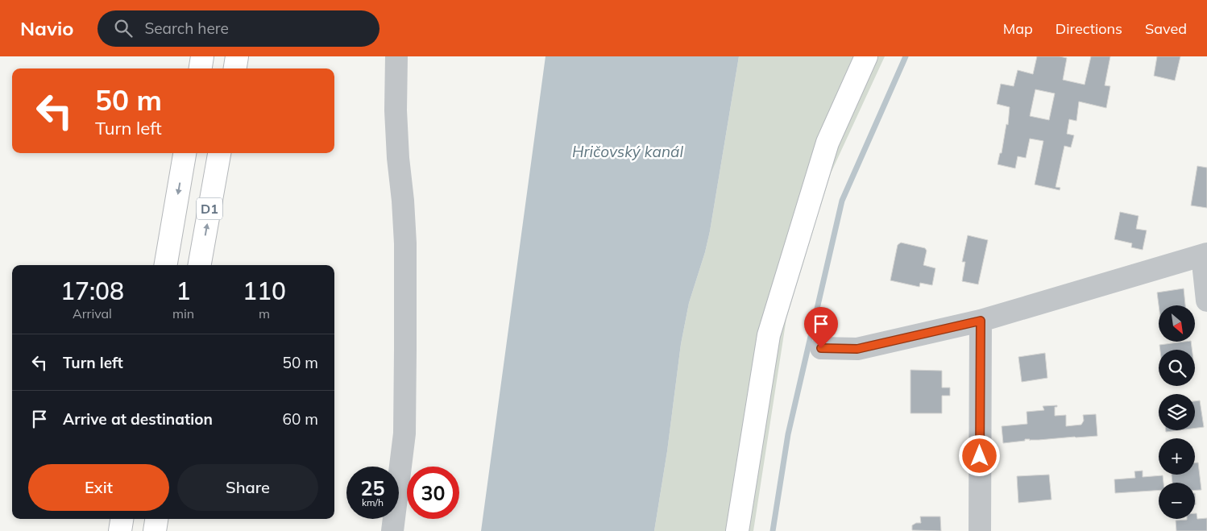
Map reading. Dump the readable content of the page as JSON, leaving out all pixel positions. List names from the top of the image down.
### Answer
{
  "streets": {
    "main road": ["D1"]
  },
  "water": ["Hričovský kanál"],
  "north": "bottom right",
  "page": {
    "header": "Navio",
    "search": "Search here",
    "nav": ["Map", "Directions", "Saved"],
    "turn": ["50 m", "Turn left"],
    "eta": [
      "17:08",
      "Arrival",
      "1",
      "min",
      "110",
      "m"
    ],
    "map_buttons": ["+", "−"],
    "list": [
      {
        "name": "Turn left",
        "value": "50 m"
      },
      {
        "name": "Arrive at destination",
        "value": "60 m"
      }
    ],
    "buttons": ["Exit", "Share"],
    "speed": "25 km/h",
    "limit": "30"
  }
}
